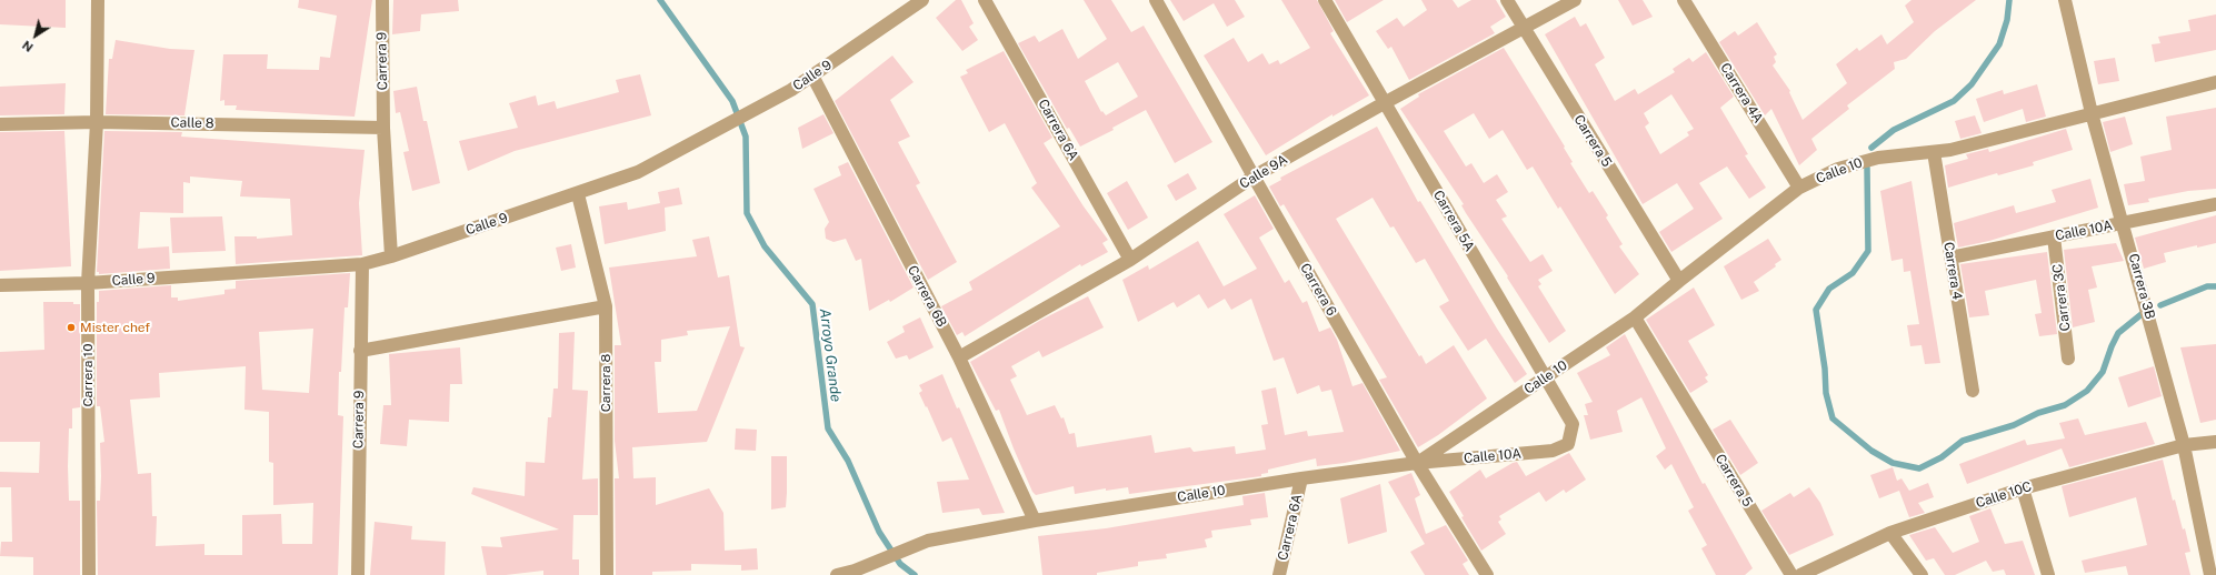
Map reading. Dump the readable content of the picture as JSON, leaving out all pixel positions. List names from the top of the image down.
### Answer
{
  "streets": {
    "street": [
      "Carrera 9",
      "Calle 9",
      "Carrera 4A",
      "Calle 8",
      "Carrera 6A",
      "Carrera 5",
      "Calle 10",
      "Calle 9A",
      "Carrera 5A",
      "Calle 10A",
      "Carrera 4",
      "Carrera 3B",
      "Carrera 6",
      "Carrera 6B",
      "Carrera 3C",
      "Carrera 10",
      "Carrera 8",
      "Calle 10C"
    ]
  },
  "crossings": [
    ["Carrera 9", "Calle 9"],
    ["Carrera 9", "Calle 8"],
    ["Calle 9", "Carrera 6B"],
    ["Calle 9", "Carrera 10"],
    ["Calle 9", "Carrera 8"],
    ["Carrera 4A", "Calle 10"],
    ["Calle 8", "Carrera 10"],
    ["Carrera 6A", "Calle 10"],
    ["Carrera 6A", "Calle 9A"],
    ["Carrera 5", "Calle 10"],
    ["Carrera 5", "Calle 9A"],
    ["Calle 10", "Carrera 5A"],
    ["Calle 10", "Calle 10A"],
    ["Calle 10", "Carrera 4"],
    ["Calle 10", "Carrera 3B"],
    ["Calle 10", "Carrera 6"],
    ["Calle 10", "Carrera 6B"],
    ["Calle 9A", "Carrera 5A"],
    ["Calle 9A", "Carrera 6"],
    ["Calle 9A", "Carrera 6B"],
    ["Carrera 5A", "Calle 10A"],
    ["Calle 10A", "Carrera 4"],
    ["Calle 10A", "Carrera 3B"],
    ["Calle 10A", "Carrera 6"],
    ["Calle 10A", "Carrera 3C"],
    ["Carrera 3B", "Calle 10C"]
  ],
  "water": ["Arroyo Grande"],
  "places": ["Mister chef"],
  "north": "bottom left"
}
